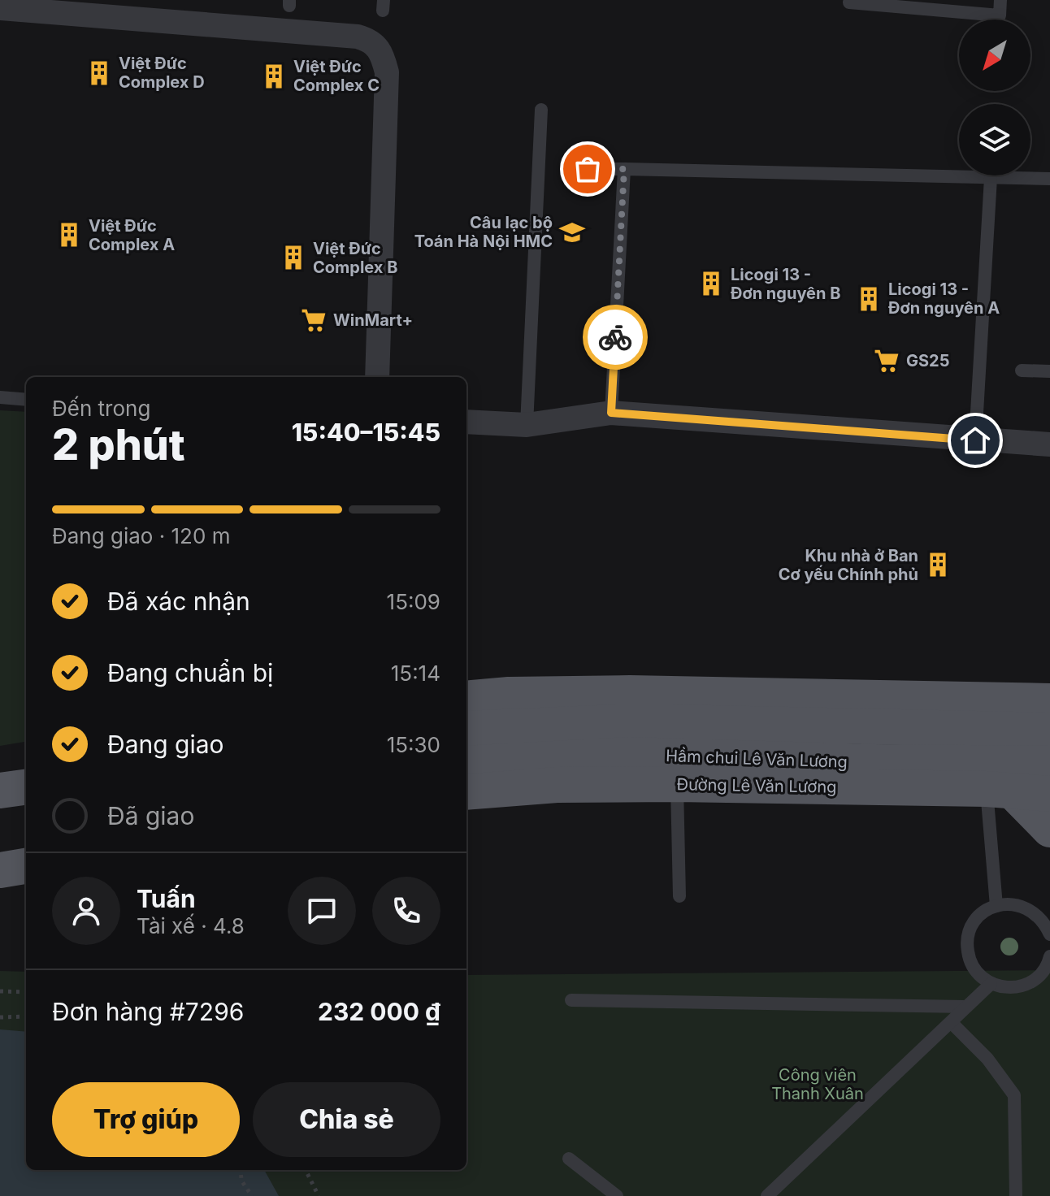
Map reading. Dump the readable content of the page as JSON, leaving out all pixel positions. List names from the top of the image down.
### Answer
{
  "streets": {
    "main road": ["Hầm chui Lê Văn Lương", "Đường Lê Văn Lương"]
  },
  "parks": ["Công viên Thanh Xuân"],
  "places": {
    "building": [
      "Việt Đức Complex D",
      "Việt Đức Complex C",
      "Việt Đức Complex A",
      "Việt Đức Complex B",
      "Licogi 13 - Đơn nguyên B",
      "Licogi 13 - Đơn nguyên A",
      "Khu nhà ở Ban Cơ yếu Chính phủ"
    ],
    "school or university": ["Câu lạc bộ Toán Hà Nội HMC"],
    "supermarket": ["WinMart+", "GS25"]
  },
  "north": "bottom left",
  "page": {
    "heading": ["2 phút", "Đến trong", "15:40–15:45"],
    "panel": [
      "Tuấn",
      "Tài xế · 4.8",
      "Đơn hàng #7296",
      "232 000 ₫"
    ],
    "bar": "Đang giao · 120 m",
    "list": [
      ["Đã xác nhận", "15:09"],
      ["Đang chuẩn bị", "15:14"],
      ["Đang giao", "15:30"],
      "Đã giao"
    ],
    "buttons": ["Trợ giúp", "Chia sẻ"]
  }
}
